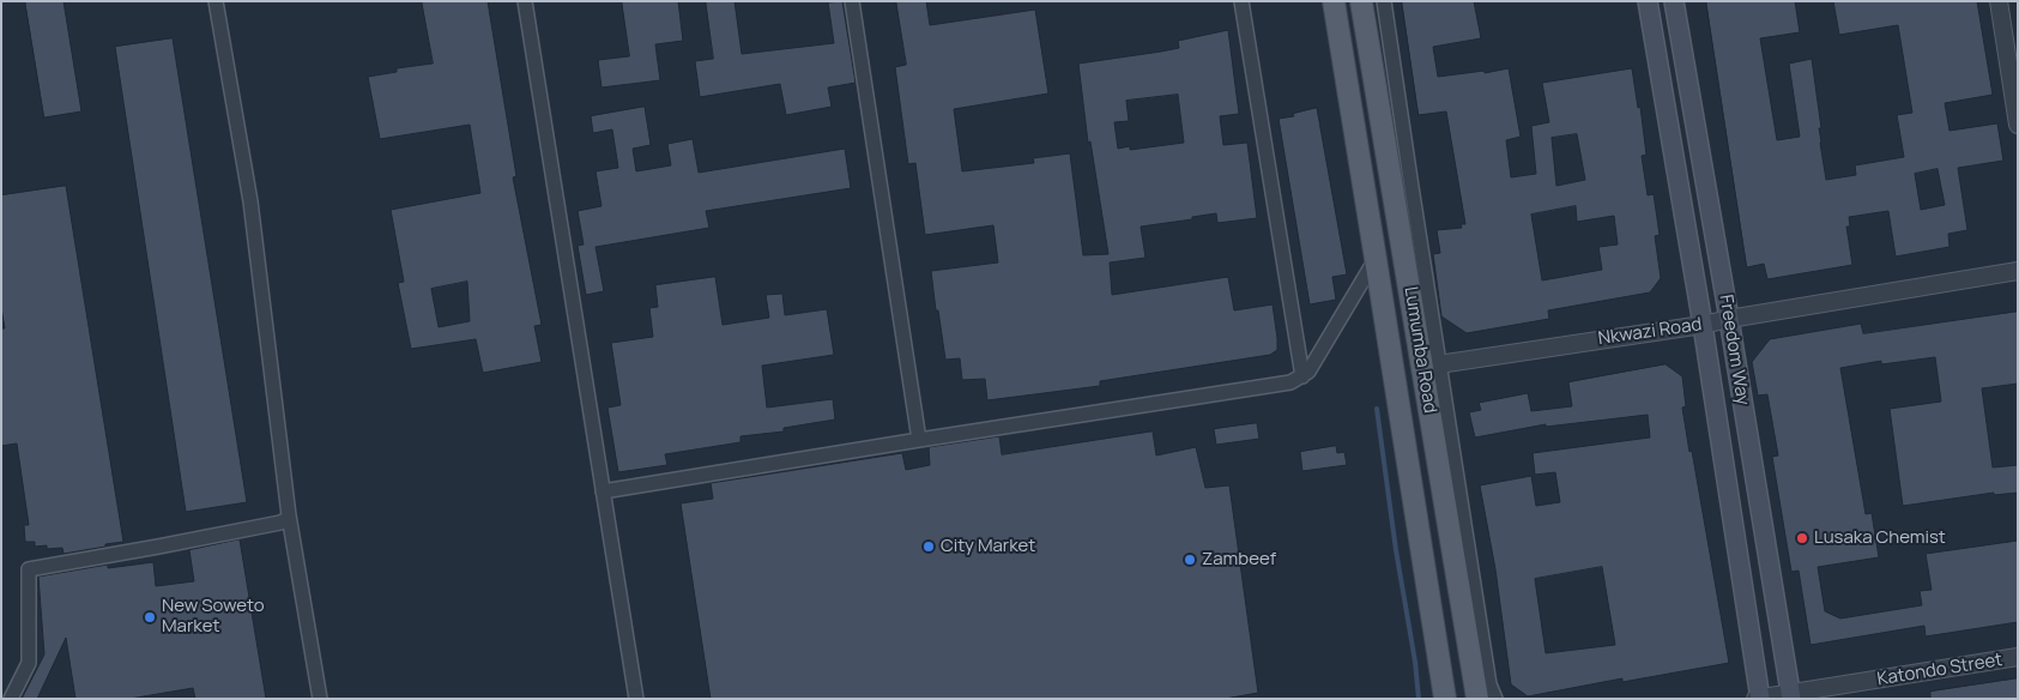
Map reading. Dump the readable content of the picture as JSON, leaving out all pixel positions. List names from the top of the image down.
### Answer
{
  "streets": {
    "main road": ["Lumumba Road", "Freedom Way"],
    "street": ["Nkwazi Road", "Katondo Street"]
  },
  "crossings": [
    ["Nkwazi Road", "Lumumba Road"],
    ["Nkwazi Road", "Freedom Way"],
    ["Freedom Way", "Katondo Street"]
  ],
  "places": [
    "Lusaka Chemist",
    "City Market",
    "Zambeef",
    "New Soweto Market"
  ]
}
